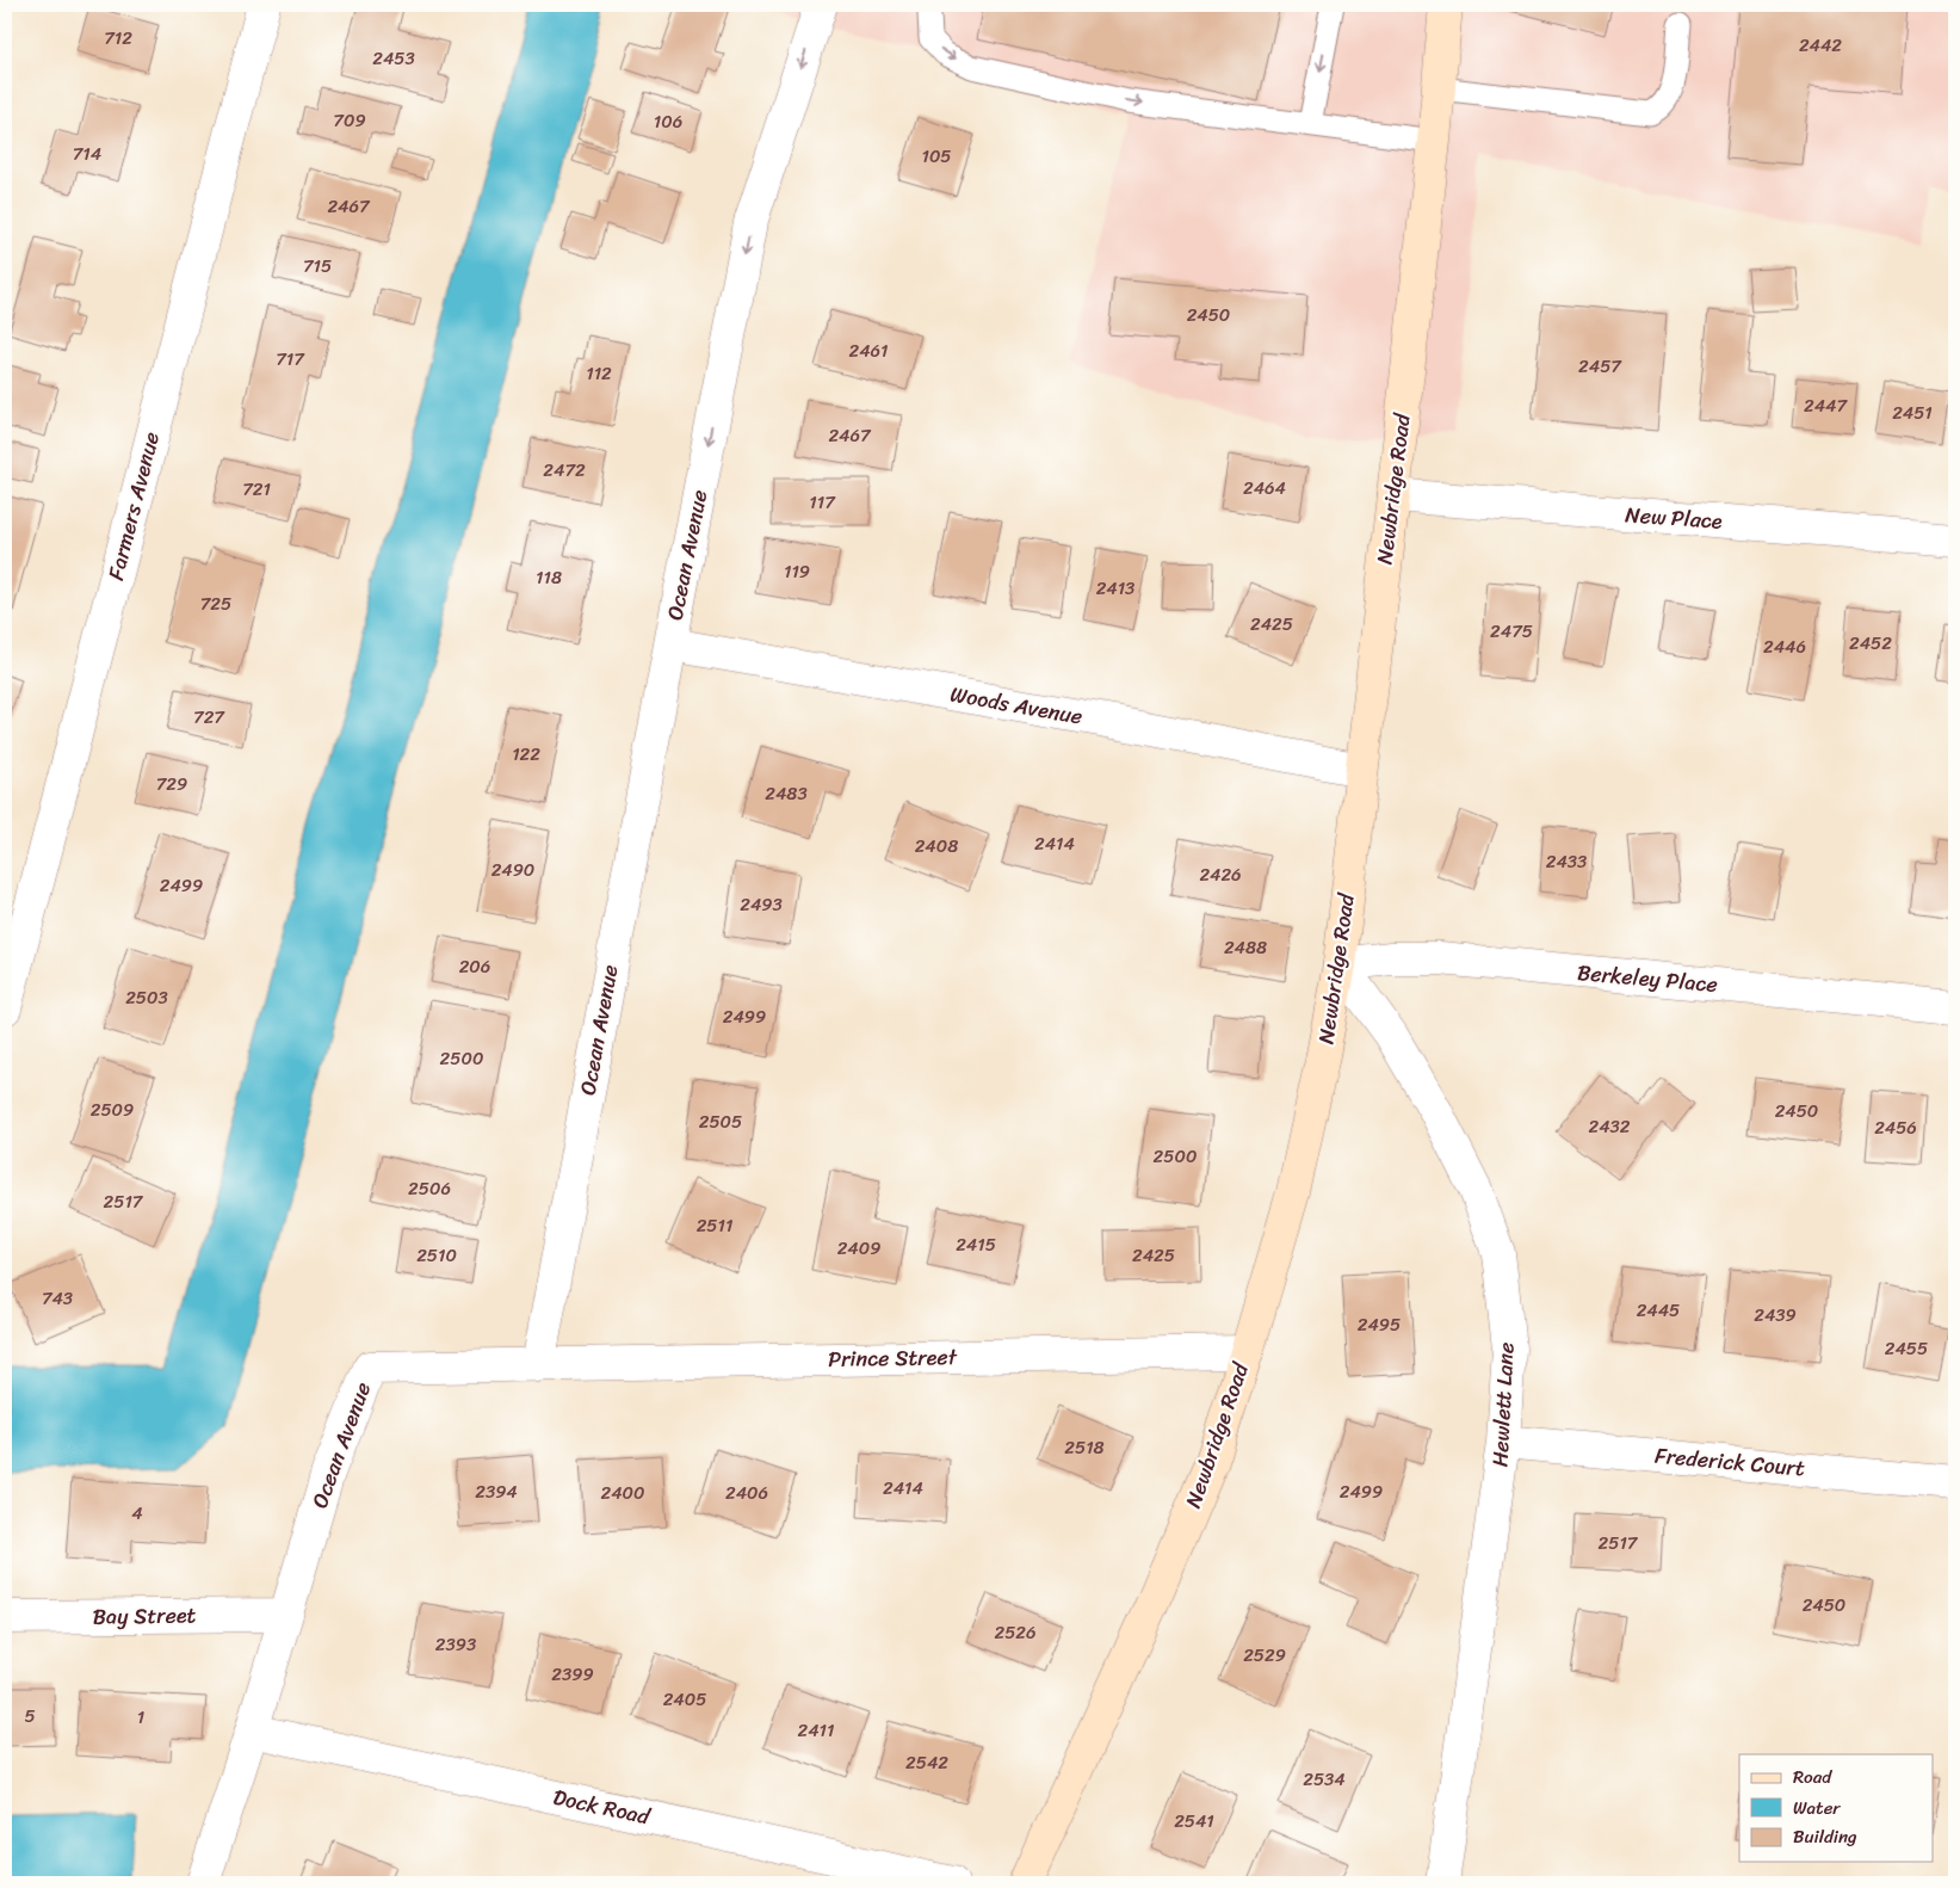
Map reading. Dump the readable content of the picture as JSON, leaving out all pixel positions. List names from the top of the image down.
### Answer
{
  "streets": {
    "street": [
      "Newbridge Road",
      "Farmers Avenue",
      "New Place",
      "Ocean Avenue",
      "Woods Avenue",
      "Berkeley Place",
      "Prince Street",
      "Hewlett Lane",
      "Frederick Court",
      "Bay Street",
      "Dock Road"
    ]
  },
  "crossings": [
    ["Newbridge Road", "New Place"],
    ["Newbridge Road", "Woods Avenue"],
    ["Newbridge Road", "Berkeley Place"],
    ["Newbridge Road", "Prince Street"],
    ["Newbridge Road", "Hewlett Lane"],
    ["Ocean Avenue", "Woods Avenue"],
    ["Ocean Avenue", "Prince Street"],
    ["Ocean Avenue", "Bay Street"],
    ["Ocean Avenue", "Dock Road"],
    ["Berkeley Place", "Hewlett Lane"],
    ["Hewlett Lane", "Frederick Court"]
  ],
  "house_numbers": [
    "712",
    "2442",
    "2453",
    "709",
    "106",
    "714",
    "105",
    "2467",
    "715",
    "2450",
    "2461",
    "717",
    "2457",
    "112",
    "2447",
    "2451",
    "2467",
    "2472",
    "2464",
    "721",
    "117",
    "119",
    "118",
    "2413",
    "725",
    "2425",
    "2475",
    "2452",
    "2446",
    "727",
    "122",
    "729",
    "2483",
    "2414",
    "2408",
    "2433",
    "2490",
    "2426",
    "2499",
    "2493",
    "2488",
    "206",
    "2503",
    "2499",
    "2500",
    "2509",
    "2450",
    "2505",
    "2432",
    "2456",
    "2500",
    "2506",
    "2517",
    "2511",
    "2415",
    "2409",
    "2510",
    "2425",
    "743",
    "2445",
    "2439",
    "2495",
    "2455",
    "2518",
    "2414",
    "2394",
    "2499",
    "2400",
    "2406",
    "4",
    "2517",
    "2450",
    "2526",
    "2393",
    "2529",
    "2399",
    "2405",
    "5",
    "1",
    "2411",
    "2542",
    "2534",
    "2541"
  ],
  "legend": ["Road", "Water", "Building"]
}
